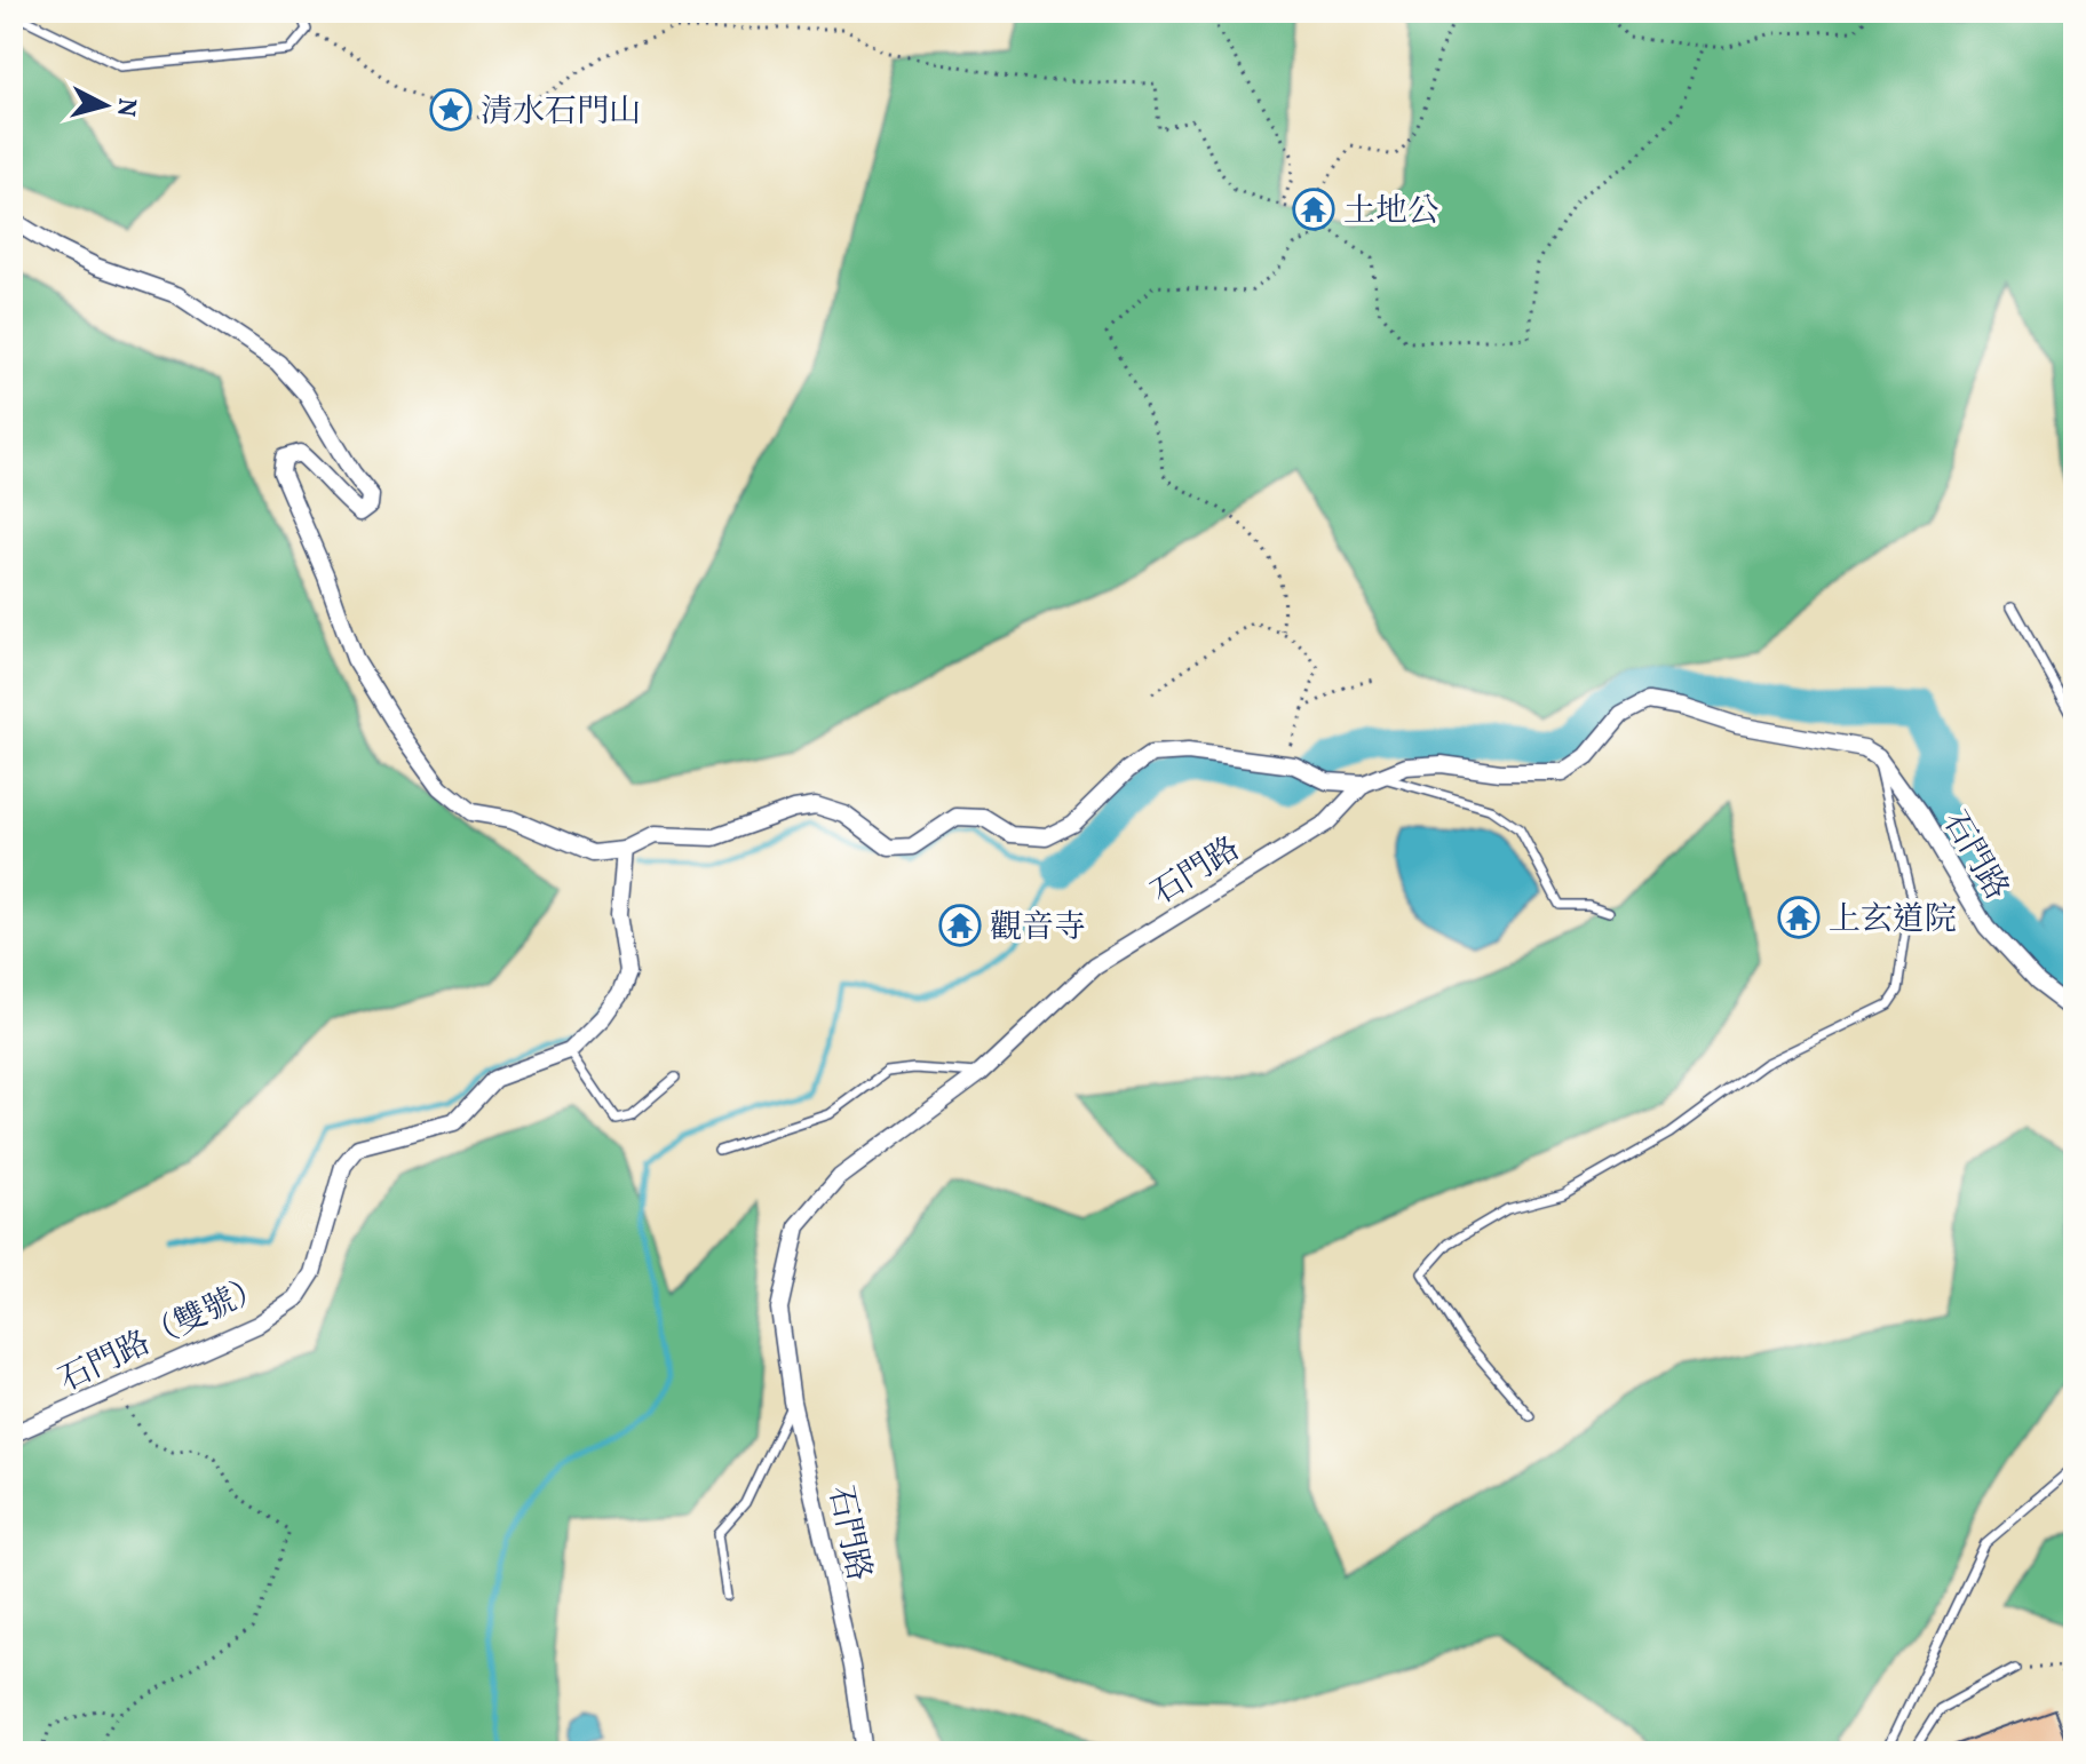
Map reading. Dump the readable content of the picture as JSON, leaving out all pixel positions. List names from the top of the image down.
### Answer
{
  "streets": {
    "street": ["石門路", "石門路（雙號）"]
  },
  "places": {
    "place": ["清水石門山"],
    "temple": ["土地公", "上玄道院", "觀音寺"]
  },
  "north": "right"
}
